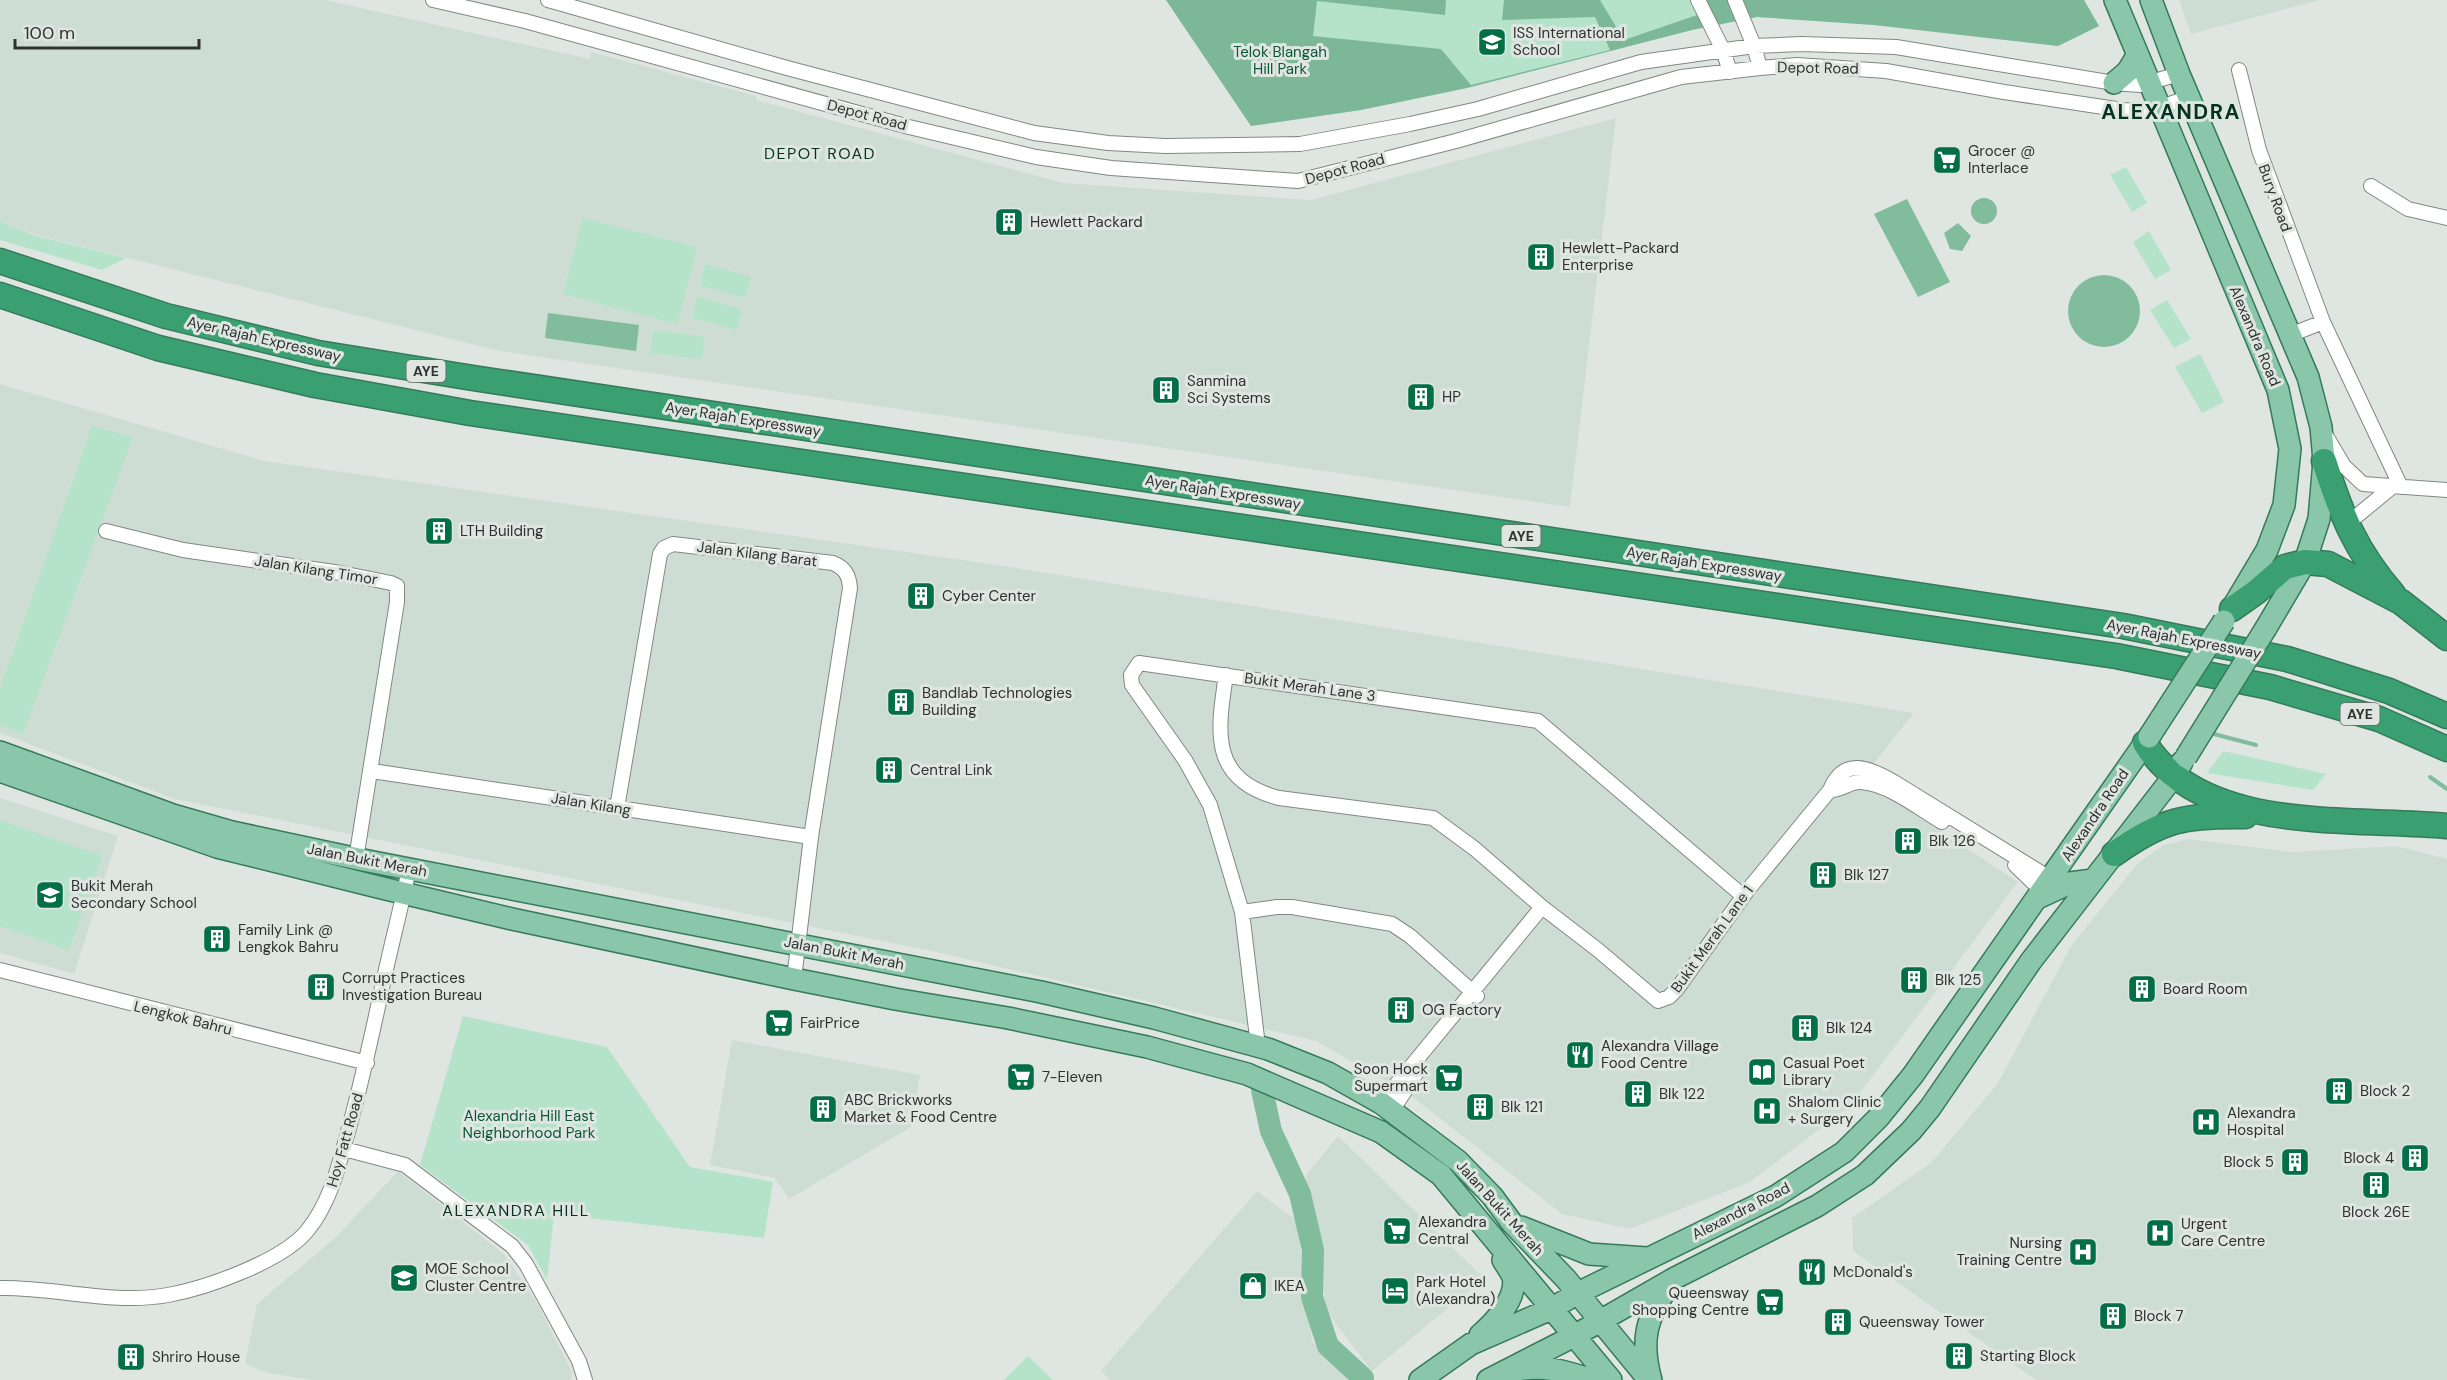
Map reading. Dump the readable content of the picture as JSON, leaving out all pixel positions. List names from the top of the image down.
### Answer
{
  "streets": {
    "highway": ["Ayer Rajah Expressway", "AYE"],
    "main road": ["Alexandra Road", "Jalan Bukit Merah"],
    "street": [
      "Depot Road",
      "Bury Road",
      "Jalan Kilang Barat",
      "Jalan Kilang Timor",
      "Bukit Merah Lane 3",
      "Jalan Kilang",
      "Bukit Merah Lane 1",
      "Lengkok Bahru",
      "Hoy Fatt Road"
    ]
  },
  "crossings": [
    ["Depot Road", "Alexandra Road"],
    ["Alexandra Road", "Jalan Bukit Merah"],
    ["Alexandra Road", "Bukit Merah Lane 1"],
    ["Jalan Kilang Barat", "Jalan Kilang"],
    ["Jalan Kilang Barat", "Jalan Bukit Merah"],
    ["Jalan Kilang Timor", "Jalan Kilang"],
    ["Jalan Kilang Timor", "Jalan Bukit Merah"],
    ["Bukit Merah Lane 3", "Bukit Merah Lane 1"],
    ["Jalan Bukit Merah", "Hoy Fatt Road"],
    ["Lengkok Bahru", "Hoy Fatt Road"]
  ],
  "districts": ["ALEXANDRA", "DEPOT ROAD", "ALEXANDRA HILL"],
  "parks": ["Telok Blangah Hill Park", "Alexandria Hill East Neighborhood Park"],
  "places": {
    "school or university": ["ISS International School", "Bukit Merah Secondary School", "MOE School Cluster Centre"],
    "supermarket": [
      "Grocer @ Interlace",
      "FairPrice",
      "7-Eleven",
      "Soon Hock Supermart",
      "Alexandra Central",
      "Queensway Shopping Centre"
    ],
    "building": [
      "Hewlett Packard",
      "Hewlett-Packard Enterprise",
      "Sanmina Sci Systems",
      "HP",
      "LTH Building",
      "Cyber Center",
      "Bandlab Technologies Building",
      "Central Link",
      "Blk 126",
      "Blk 127",
      "Family Link @ Lengkok Bahru",
      "Blk 125",
      "Corrupt Practices Investigation Bureau",
      "Board Room",
      "OG Factory",
      "Blk 124",
      "Block 2",
      "Blk 122",
      "Blk 121",
      "ABC Brickworks Market & Food Centre",
      "Block 4",
      "Block 5",
      "Block 26E",
      "Block 7",
      "Queensway Tower",
      "Starting Block",
      "Shriro House"
    ],
    "restaurant": ["Alexandra Village Food Centre", "McDonald's"],
    "library": ["Casual Poet Library"],
    "hospital": [
      "Shalom Clinic + Surgery",
      "Alexandra Hospital",
      "Urgent Care Centre",
      "Nursing Training Centre"
    ],
    "shop": ["IKEA"],
    "hotel": ["Park Hotel (Alexandra)"]
  },
  "scale_bar": "100 m"
}
